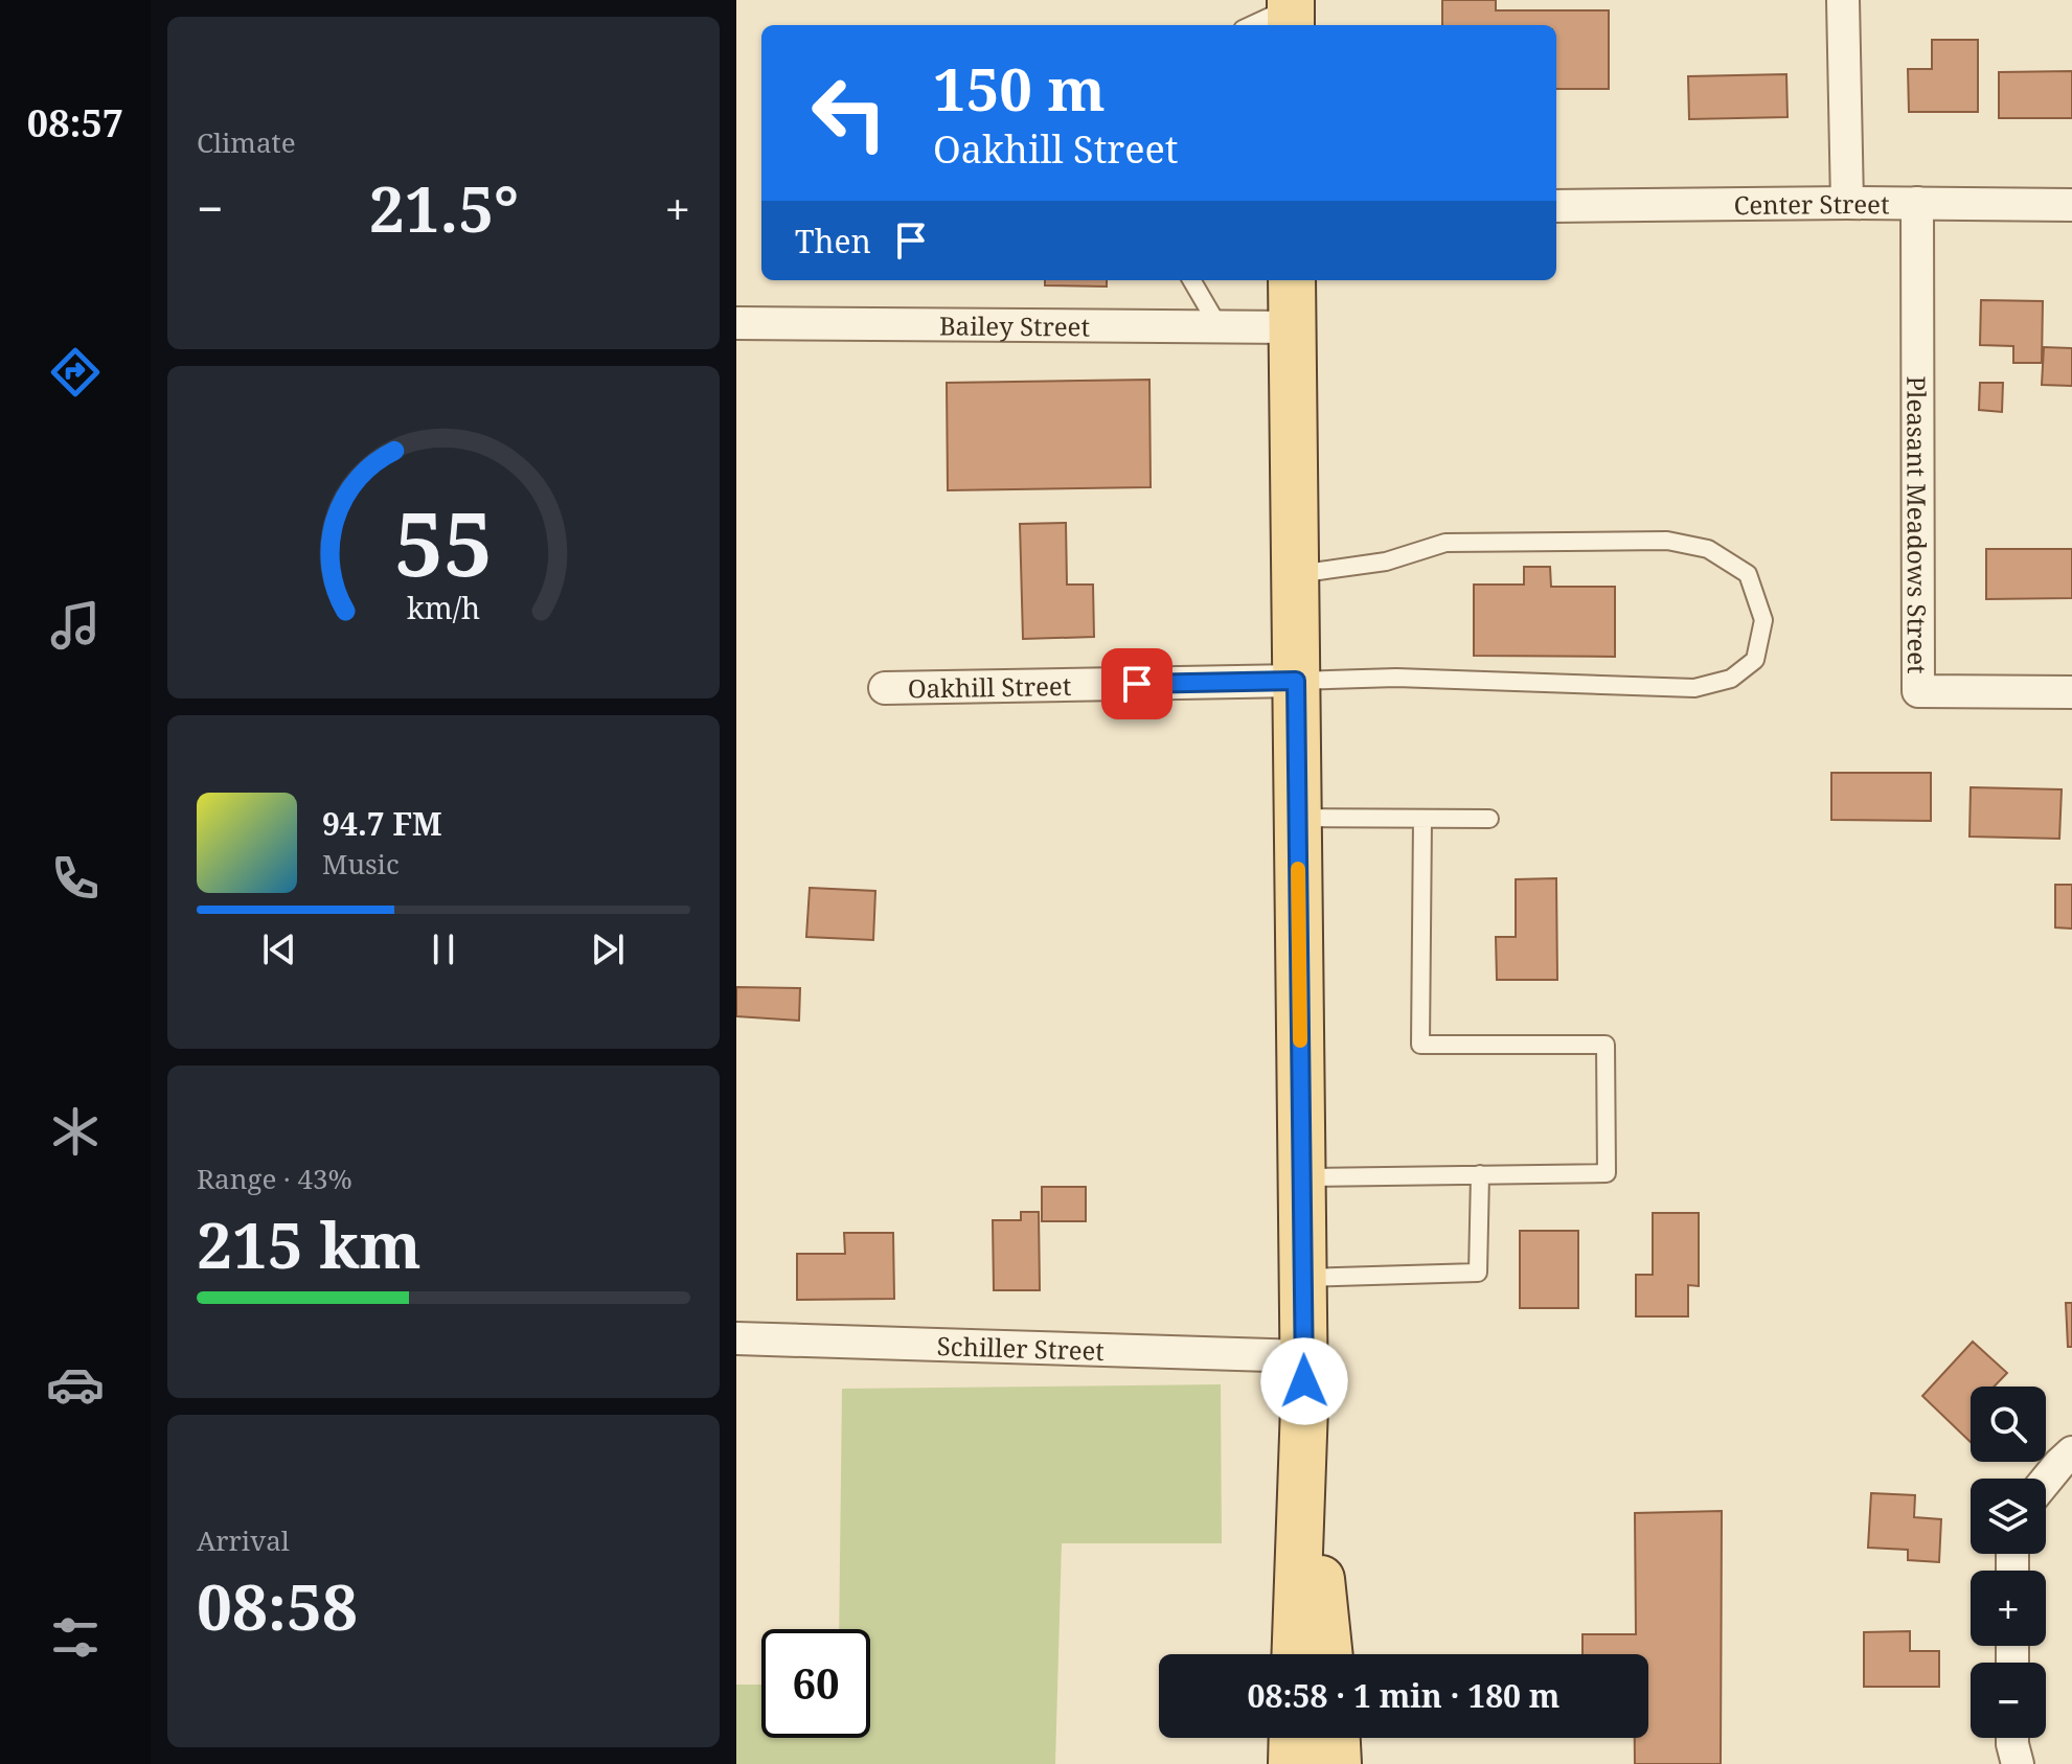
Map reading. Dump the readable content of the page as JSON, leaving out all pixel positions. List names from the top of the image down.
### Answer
{
  "streets": {
    "street": [
      "Center Street",
      "Bailey Street",
      "Pleasant Meadows Street",
      "Oakhill Street",
      "Schiller Street"
    ]
  },
  "crossings": [
    ["Center Street", "Pleasant Meadows Street"]
  ],
  "page": {
    "tabs": "08:57",
    "tile": [
      "Climate",
      ["Range · 43%", "215 km"],
      ["Arrival", "08:58"]
    ],
    "turn": ["150 m", "Oakhill Street"],
    "heat": ["−", "21.5°", "+"],
    "then": "Then",
    "song": ["94.7 FM", "Music"],
    "map_buttons": ["+", "−"],
    "limit": "60",
    "trip": "08:58 · 1 min · 180 m",
    "gauge": ["55", "km/h"]
  }
}
